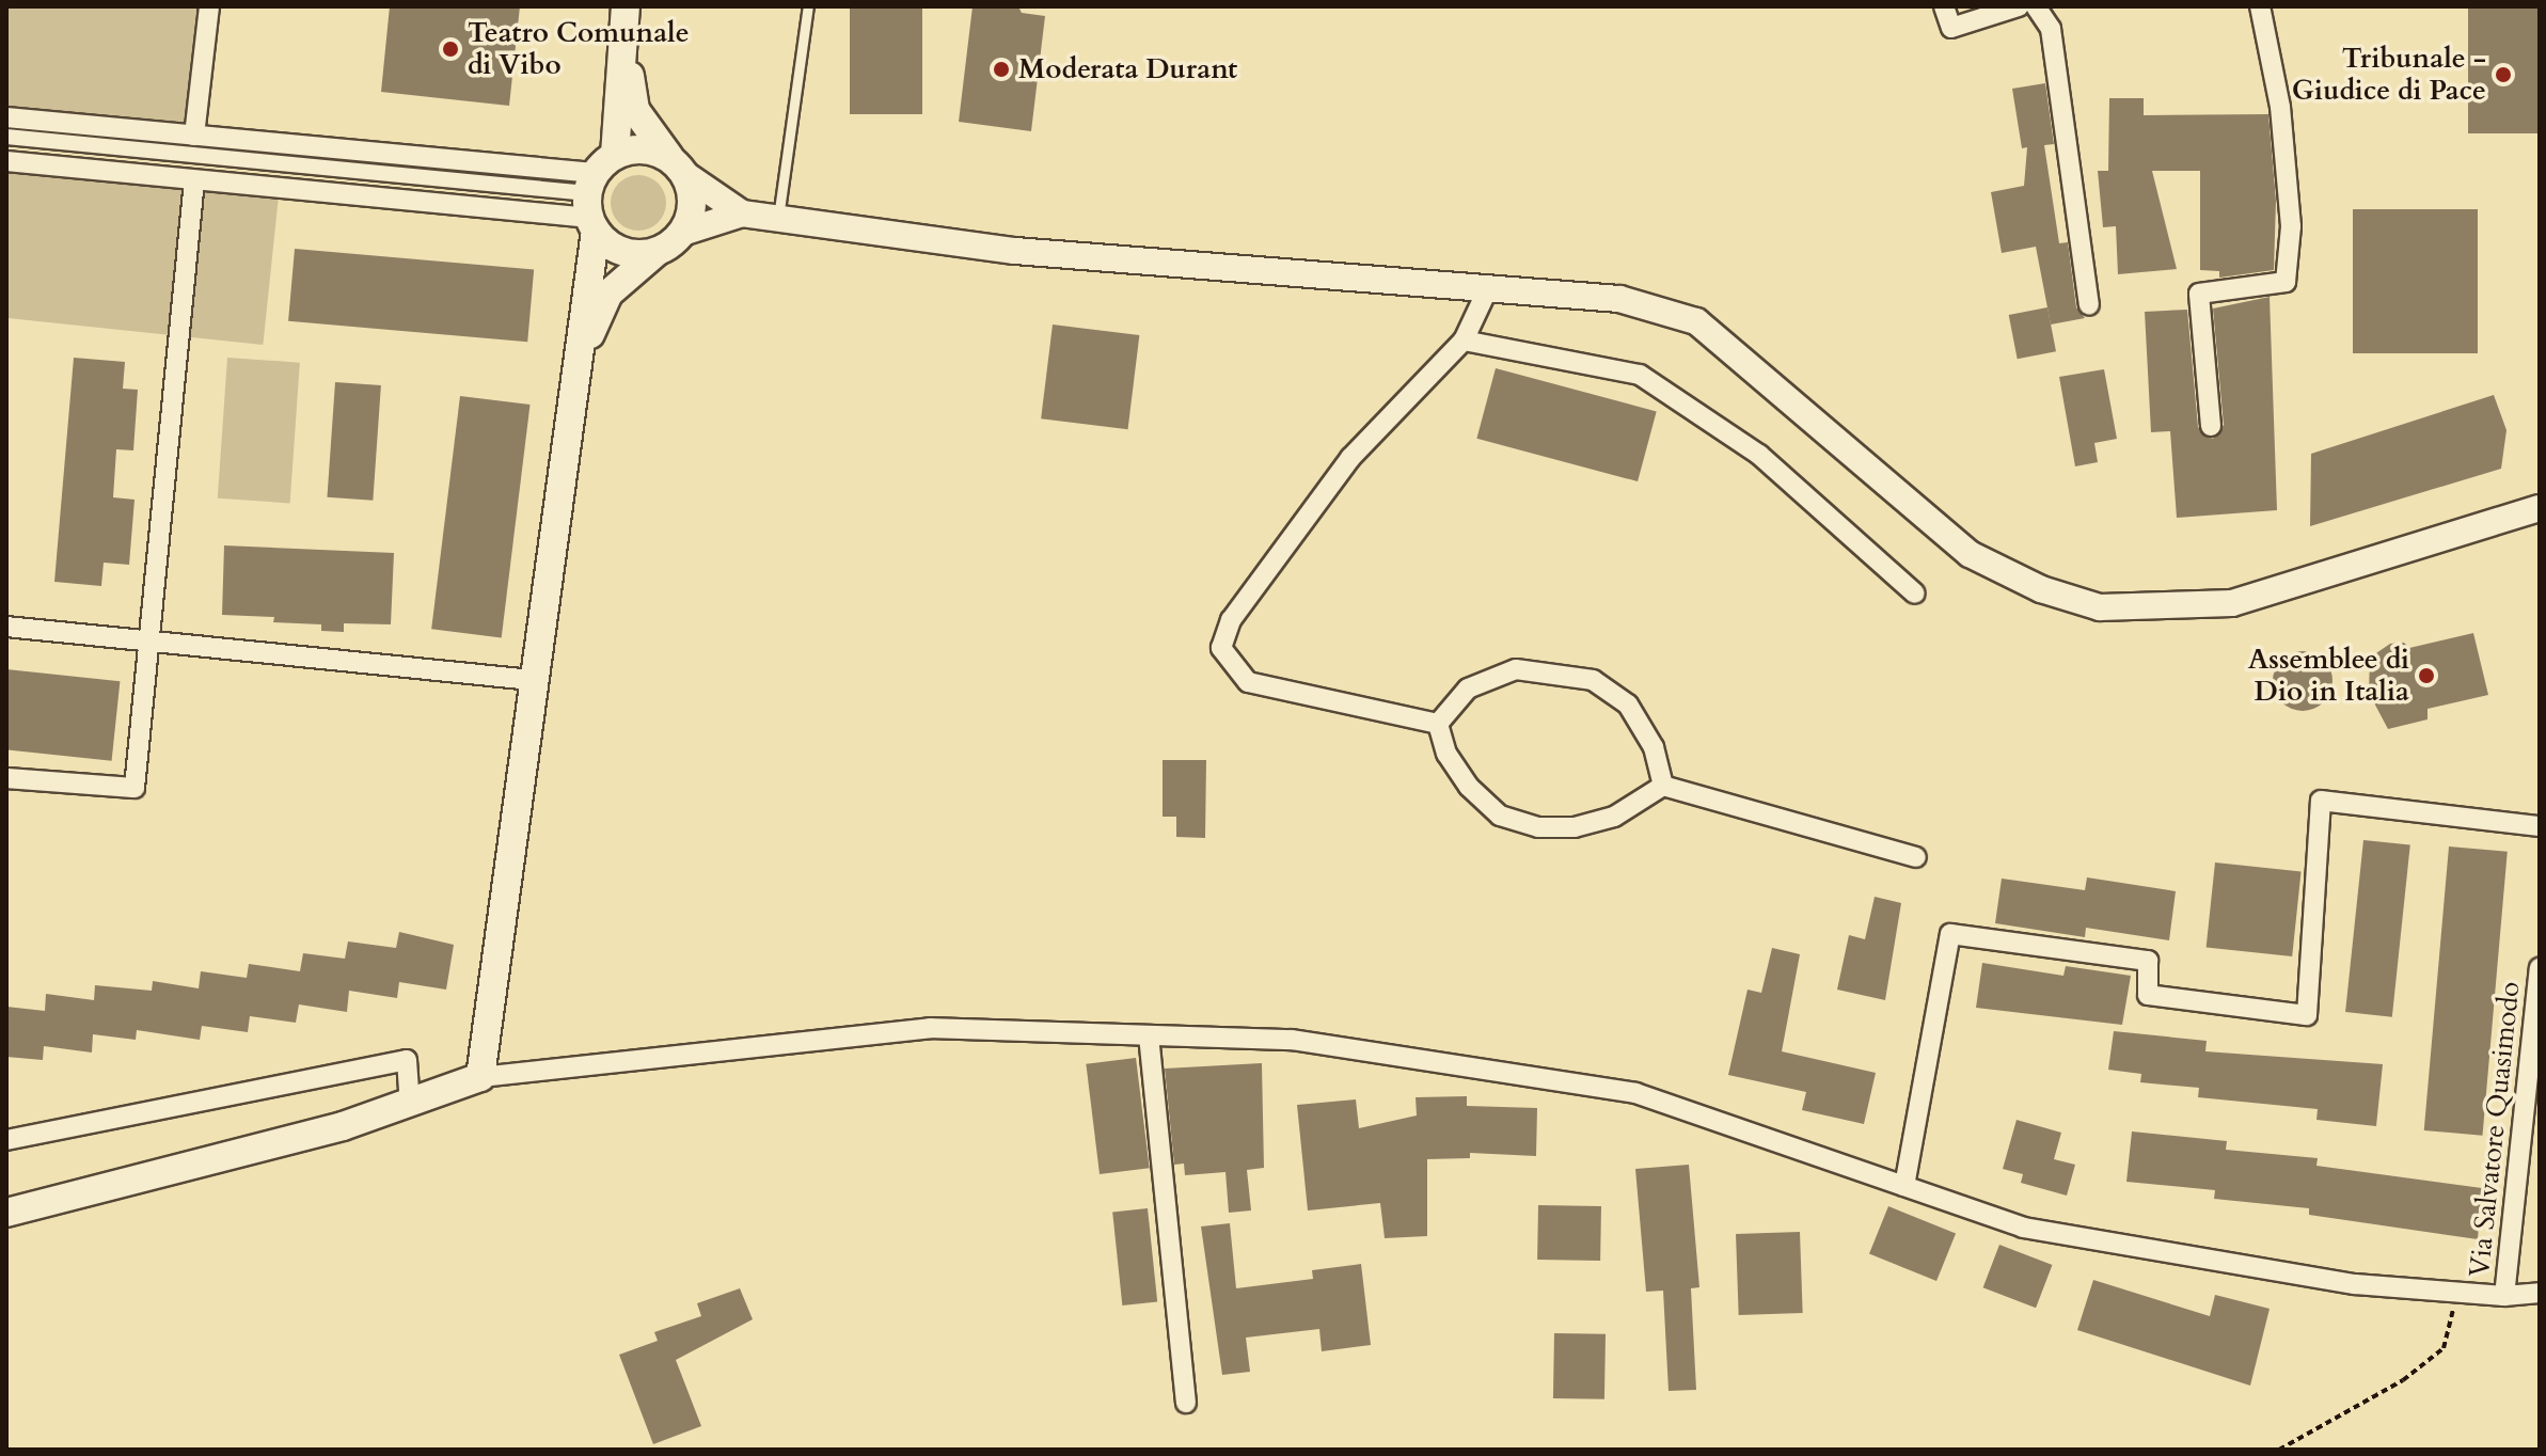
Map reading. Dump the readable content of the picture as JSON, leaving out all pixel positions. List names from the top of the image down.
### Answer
{
  "streets": {
    "street": ["Via Salvatore Quasimodo"]
  },
  "places": [
    "Teatro Comunale di Vibo",
    "Moderata Durant",
    "Tribunale - Giudice di Pace",
    "Assemblee di Dio in Italia"
  ]
}
